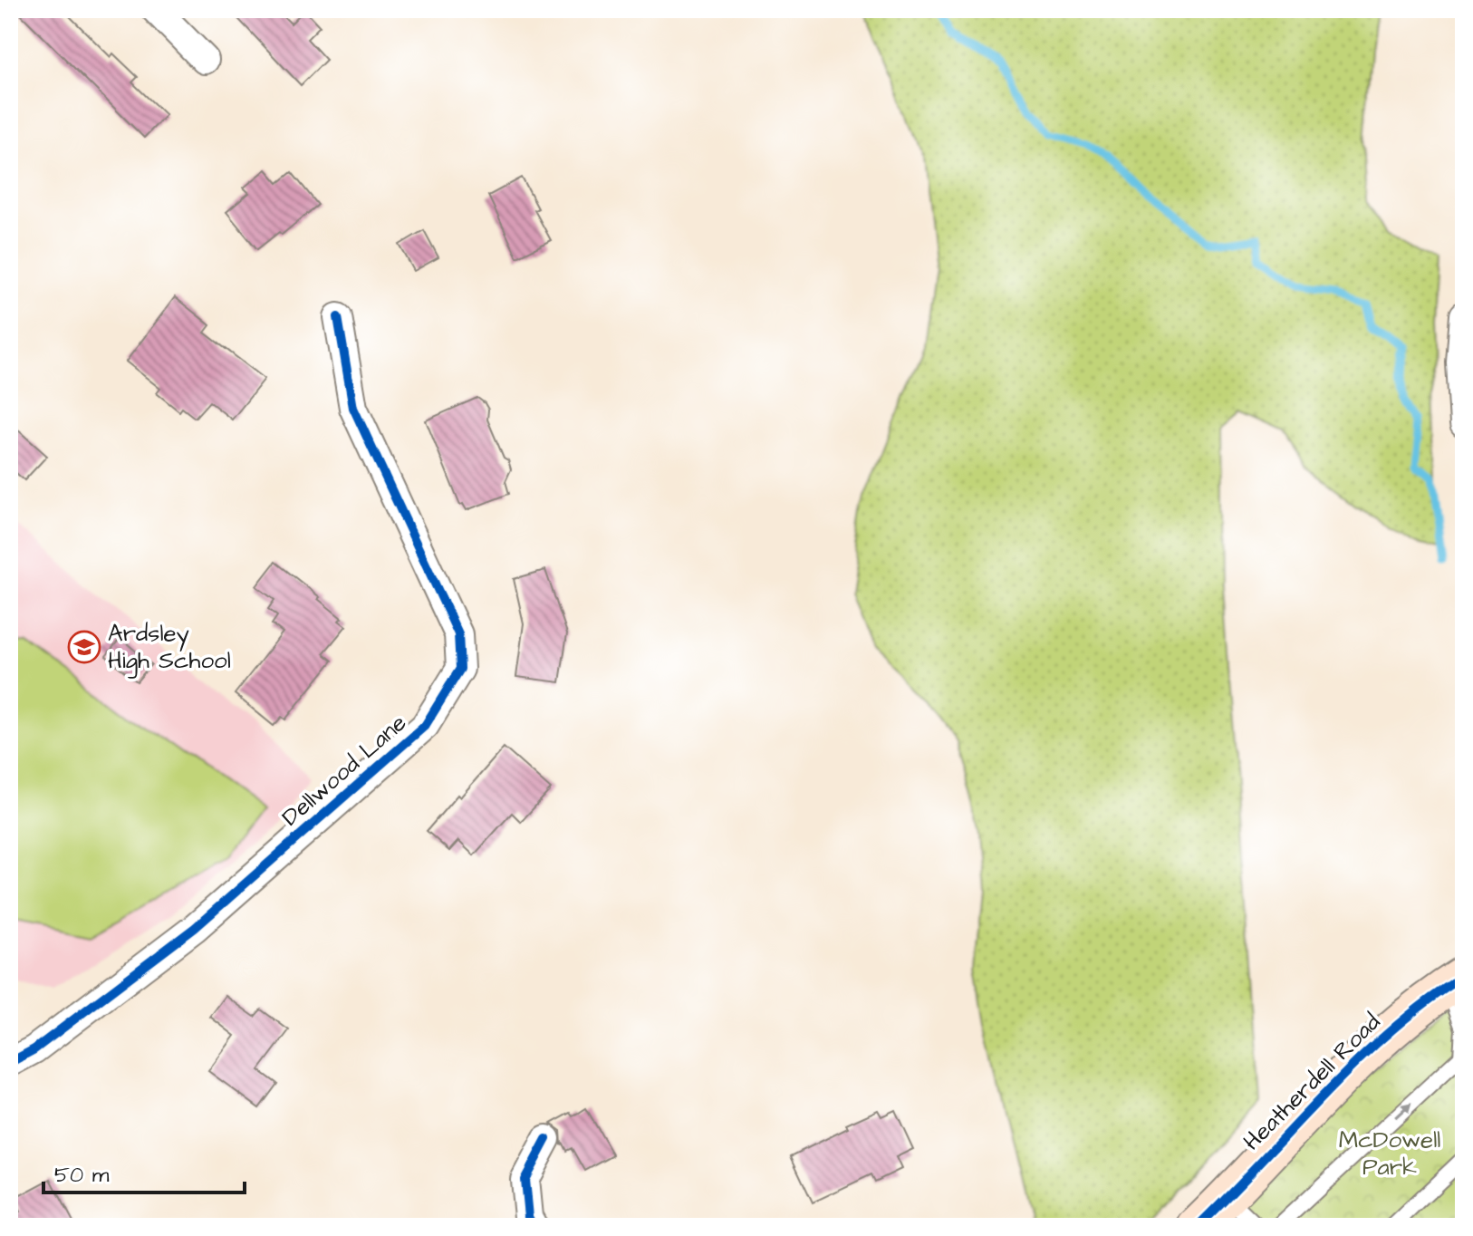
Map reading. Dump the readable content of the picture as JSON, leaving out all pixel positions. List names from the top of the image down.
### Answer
{
  "streets": {
    "street": ["Dellwood Lane", "Heatherdell Road"]
  },
  "parks": ["McDowell Park"],
  "places": {
    "school or university": ["Ardsley High School"]
  },
  "scale_bar": "50 m"
}
